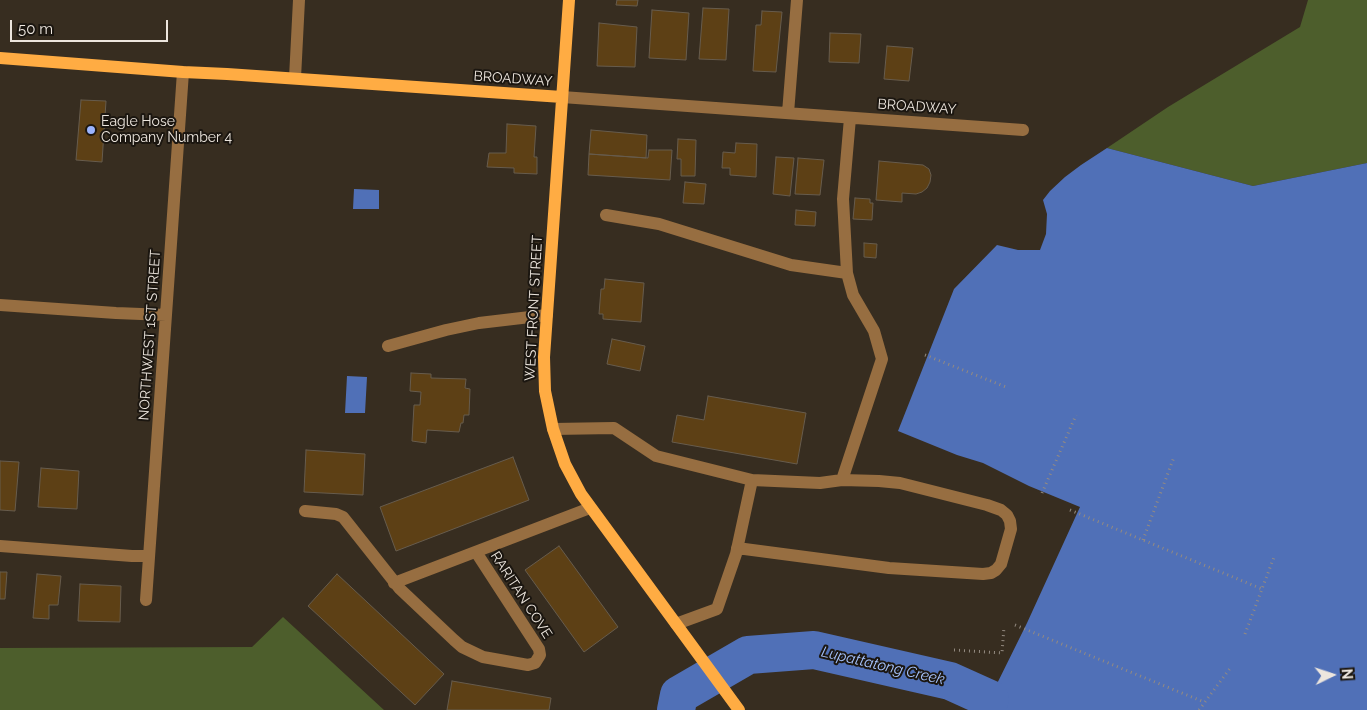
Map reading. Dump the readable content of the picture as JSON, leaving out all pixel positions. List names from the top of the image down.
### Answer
{
  "streets": {
    "main road": ["BROADWAY", "WEST FRONT STREET"],
    "street": ["NORTHWEST 1ST STREET", "RARITAN COVE"]
  },
  "crossings": [
    ["BROADWAY", "WEST FRONT STREET"],
    ["BROADWAY", "NORTHWEST 1ST STREET"],
    ["WEST FRONT STREET", "RARITAN COVE"]
  ],
  "water": ["Lupattatong Creek"],
  "places": ["Eagle Hose Company Number 4"],
  "scale_bar": "50 m",
  "north": "right"
}
